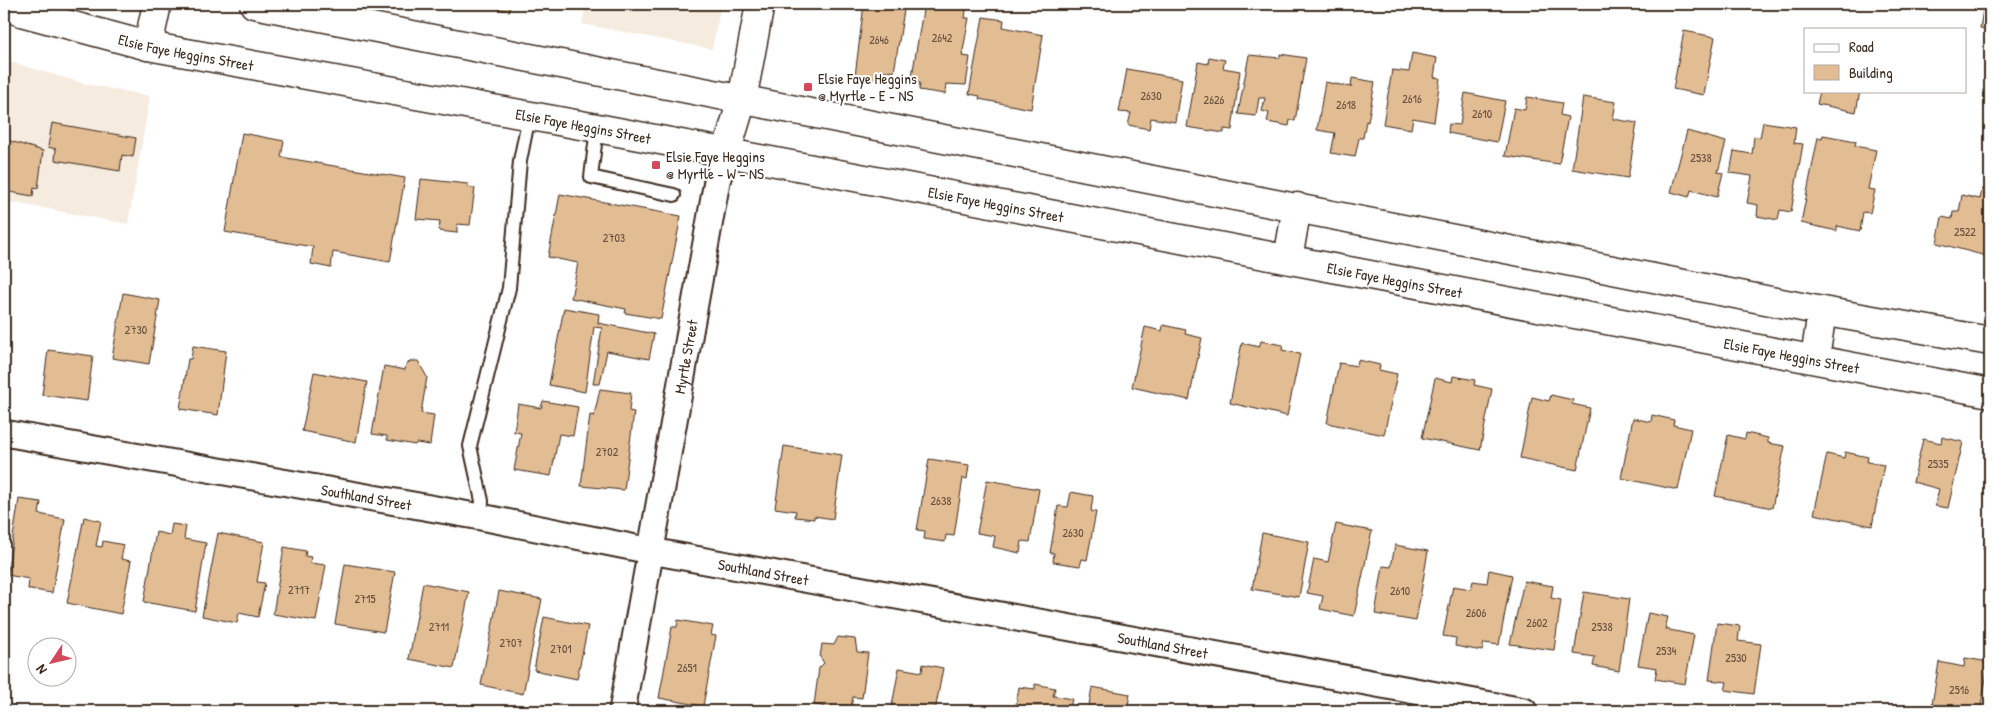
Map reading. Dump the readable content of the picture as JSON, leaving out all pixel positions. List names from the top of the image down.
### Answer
{
  "streets": {
    "main road": ["Elsie Faye Heggins Street", "Myrtle Street"],
    "street": ["Southland Street"]
  },
  "crossings": [
    ["Elsie Faye Heggins Street", "Myrtle Street"],
    ["Myrtle Street", "Southland Street"]
  ],
  "places": {
    "transit": ["Elsie Faye Heggins @ Myrtle - E - NS", "Elsie Faye Heggins @ Myrtle - W - NS"]
  },
  "house_numbers": [
    "2642",
    "2646",
    "2630",
    "2616",
    "2626",
    "2618",
    "2610",
    "2538",
    "2522",
    "2703",
    "2730",
    "2702",
    "2535",
    "2638",
    "2630",
    "2717",
    "2610",
    "2715",
    "2606",
    "2602",
    "2711",
    "2538",
    "2707",
    "2701",
    "2534",
    "2530",
    "2651",
    "2516"
  ],
  "legend": ["Road", "Building"],
  "north": "bottom left"
}
